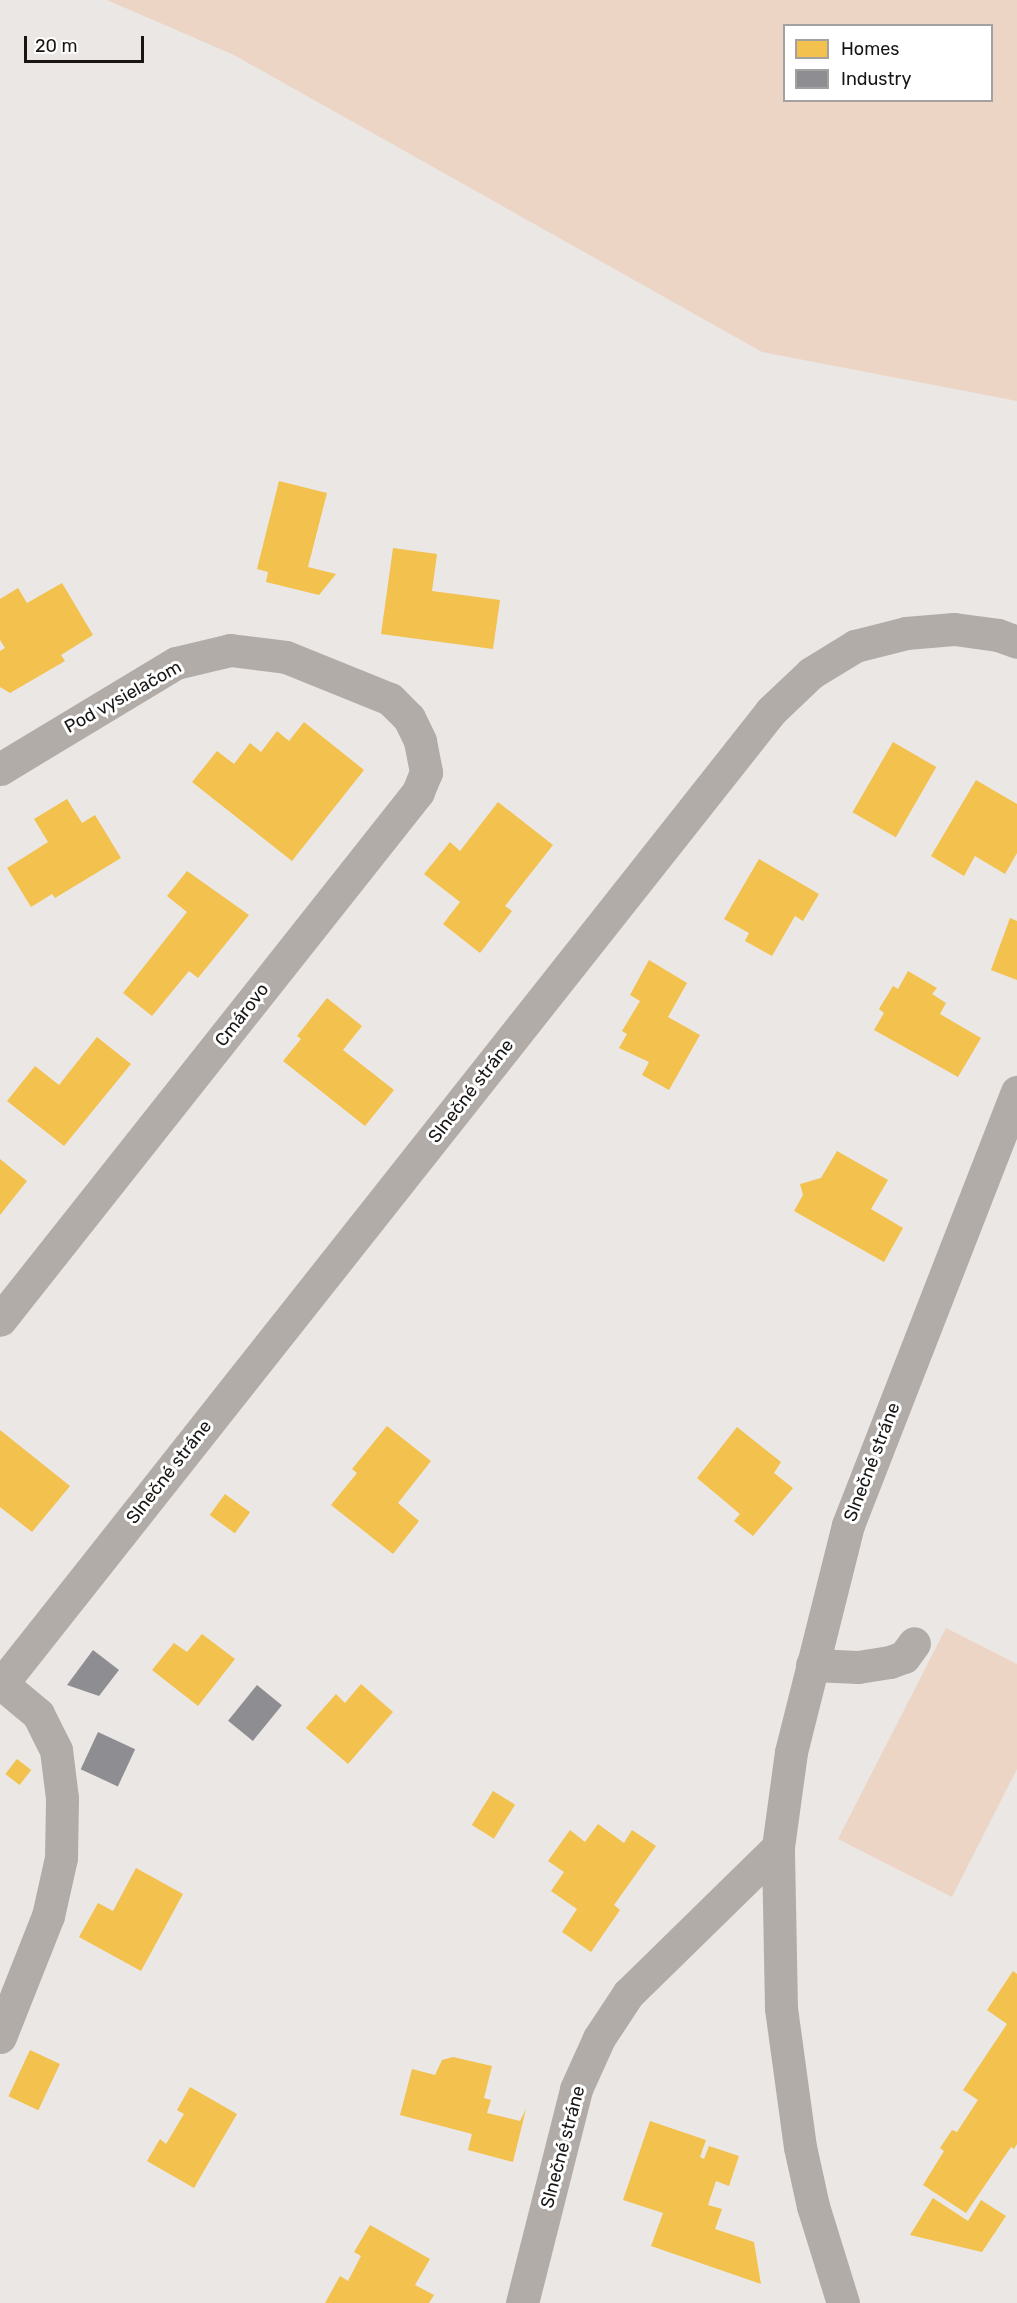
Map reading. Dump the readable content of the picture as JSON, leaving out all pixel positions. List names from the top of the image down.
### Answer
{
  "streets": {
    "street": ["Pod vysielačom", "Cmárovo", "Slnečné stráne"]
  },
  "crossings": [
    ["Pod vysielačom", "Cmárovo"]
  ],
  "legend": ["Homes", "Industry"],
  "scale_bar": "20 m"
}
